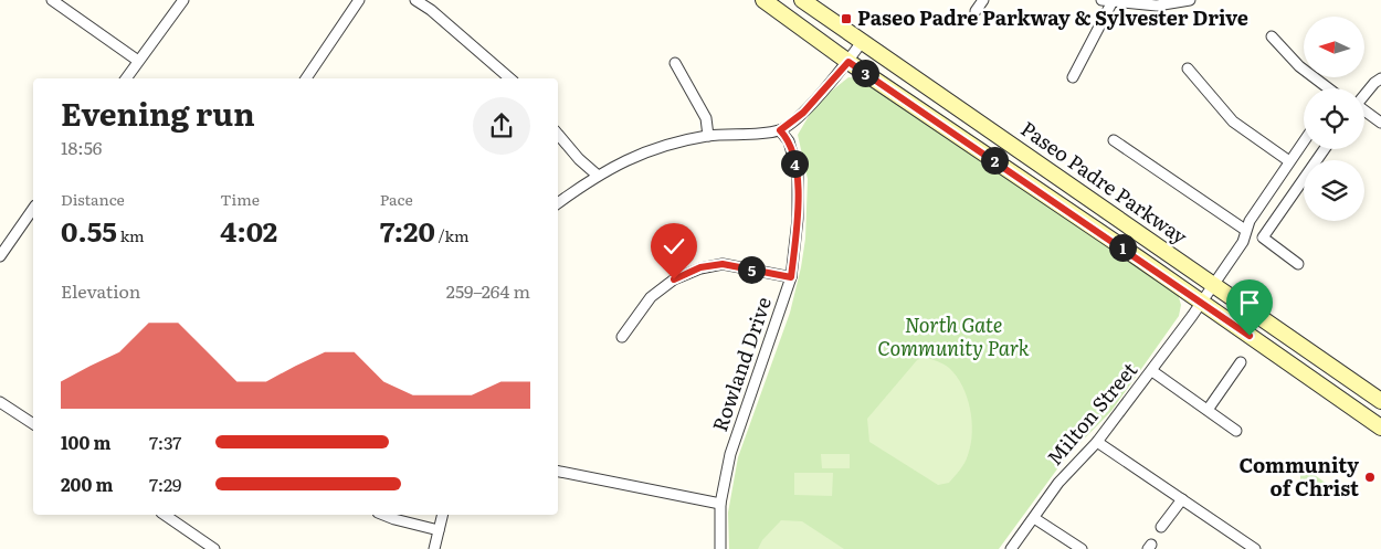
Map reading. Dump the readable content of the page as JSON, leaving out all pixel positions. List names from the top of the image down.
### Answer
{
  "streets": {
    "main road": ["Paseo Padre Parkway"],
    "street": ["Rowland Drive", "Milton Street"]
  },
  "crossings": [
    ["Paseo Padre Parkway", "Milton Street"]
  ],
  "parks": ["North Gate Community Park"],
  "places": {
    "transit": ["Paseo Padre Parkway & Sylvester Drive"],
    "other": ["Community of Christ"]
  },
  "north": "left",
  "page": {
    "pins": [
      "3",
      "2",
      "4",
      "1",
      "5"
    ],
    "heading": ["Evening run", "18:56"],
    "stats": [
      ["Distance", "0.55 km"],
      ["Time", "4:02"],
      ["Pace", "7:20 /km"]
    ],
    "chart": ["Elevation", "259–264 m"],
    "list": [
      {
        "name": "100 m",
        "note": "7:37"
      },
      {
        "name": "200 m",
        "note": "7:29"
      }
    ]
  }
}
